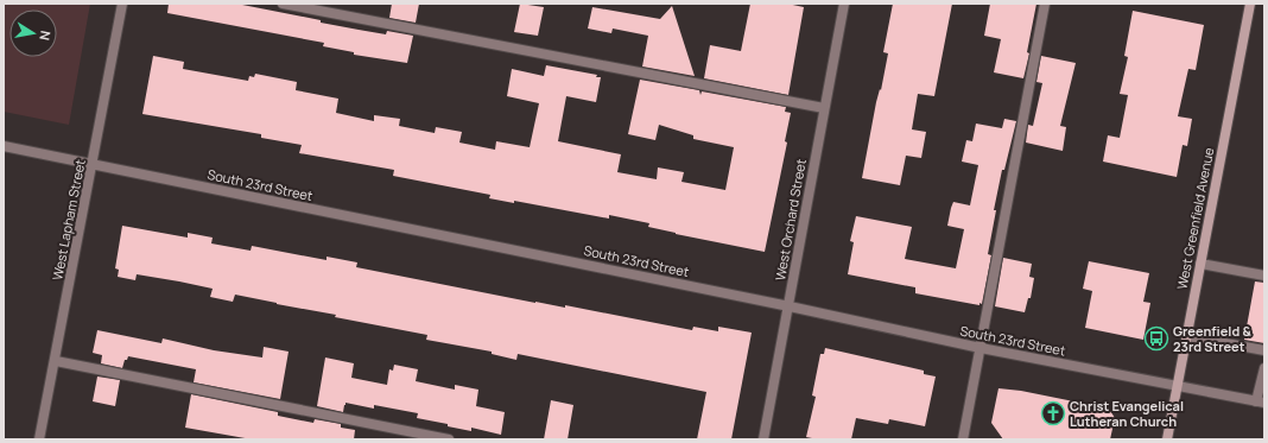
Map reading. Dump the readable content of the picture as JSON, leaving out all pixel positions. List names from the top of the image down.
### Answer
{
  "streets": {
    "main road": ["West Greenfield Avenue"],
    "street": ["South 23rd Street", "West Lapham Street", "West Orchard Street"]
  },
  "crossings": [
    ["South 23rd Street", "West Greenfield Avenue"],
    ["South 23rd Street", "West Lapham Street"],
    ["South 23rd Street", "West Orchard Street"]
  ],
  "places": {
    "bus stop": ["Greenfield & 23rd Street"],
    "church": ["Christ Evangelical Lutheran Church"]
  },
  "north": "right"
}
